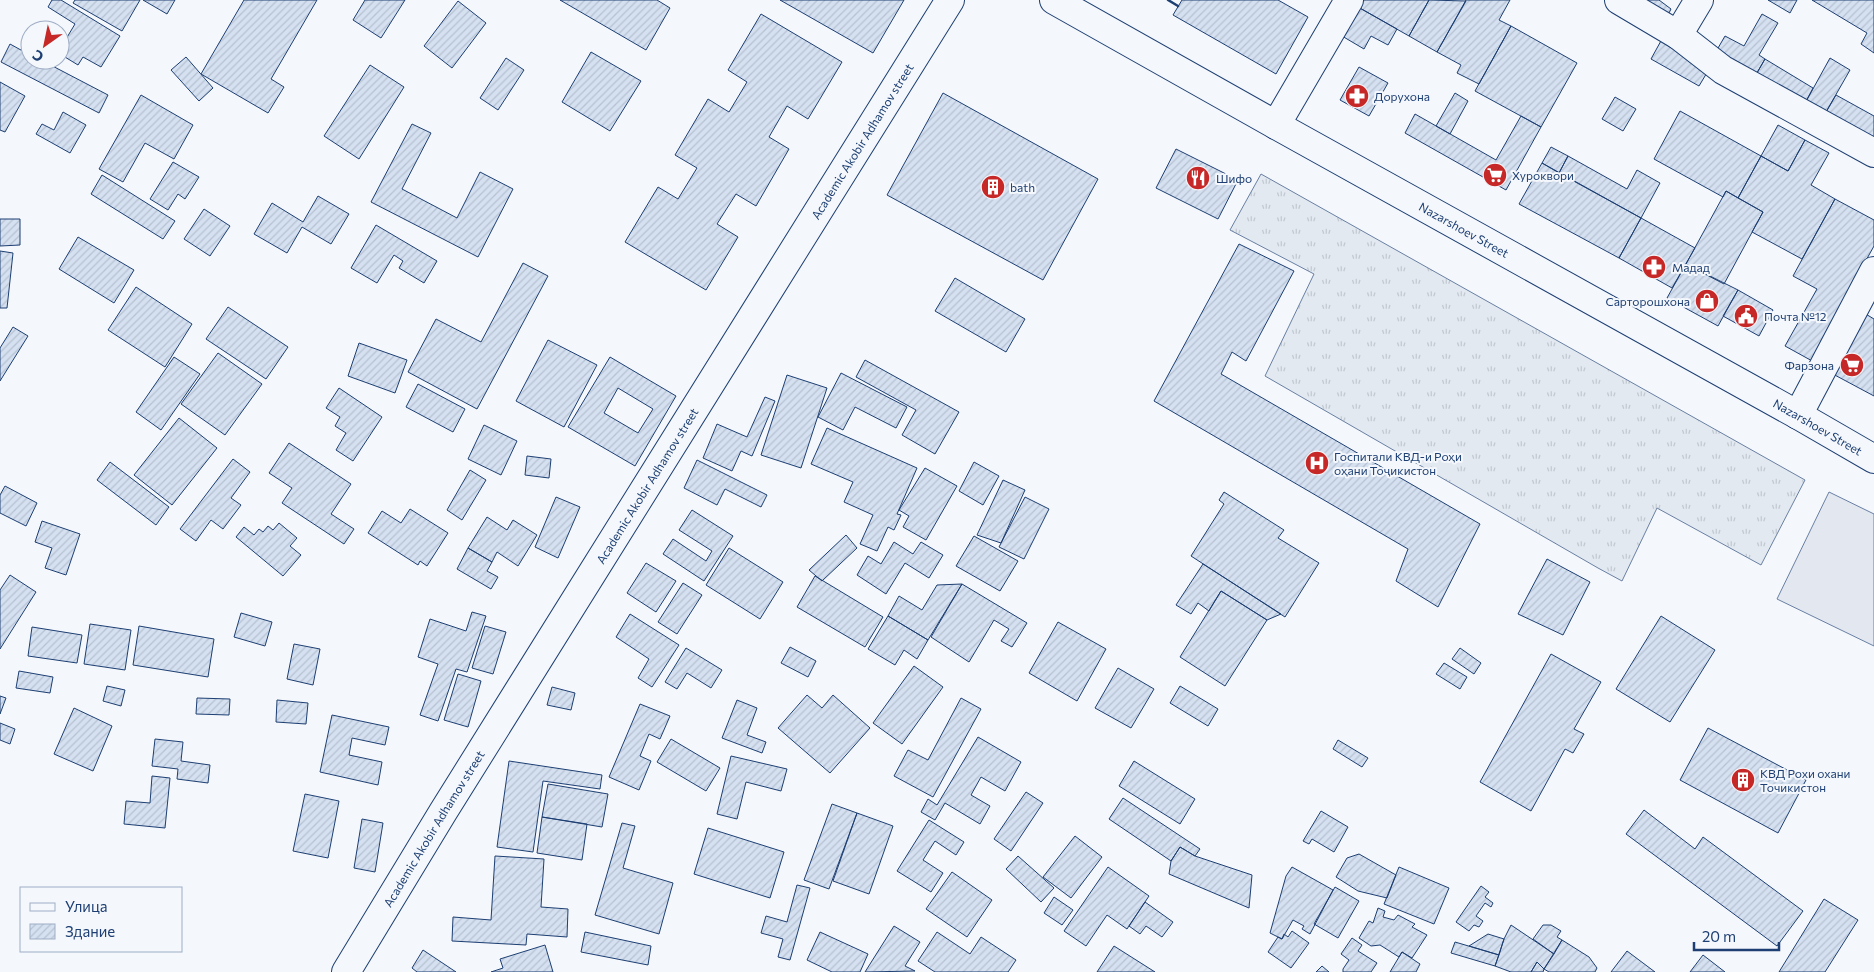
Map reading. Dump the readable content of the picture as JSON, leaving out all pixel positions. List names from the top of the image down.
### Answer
{
  "streets": {
    "street": ["Academic Akobir Adhamov street", "Nazarshoev Street"]
  },
  "places": {
    "pharmacy": ["Дорухона", "Мадад"],
    "supermarket": ["Хуроквори", "Фарзона"],
    "restaurant": ["Шифо"],
    "building": ["bath", "КВД Рохи охани Точикистон"],
    "shop": ["Сарторошхона"],
    "public building": ["Почта №12"],
    "hospital": ["Госпитали КВД-и Роҳи оҳани Тоҷикистон"]
  },
  "legend": ["Улица", "Здание"],
  "scale_bar": "20 m",
  "north": "bottom left"
}
